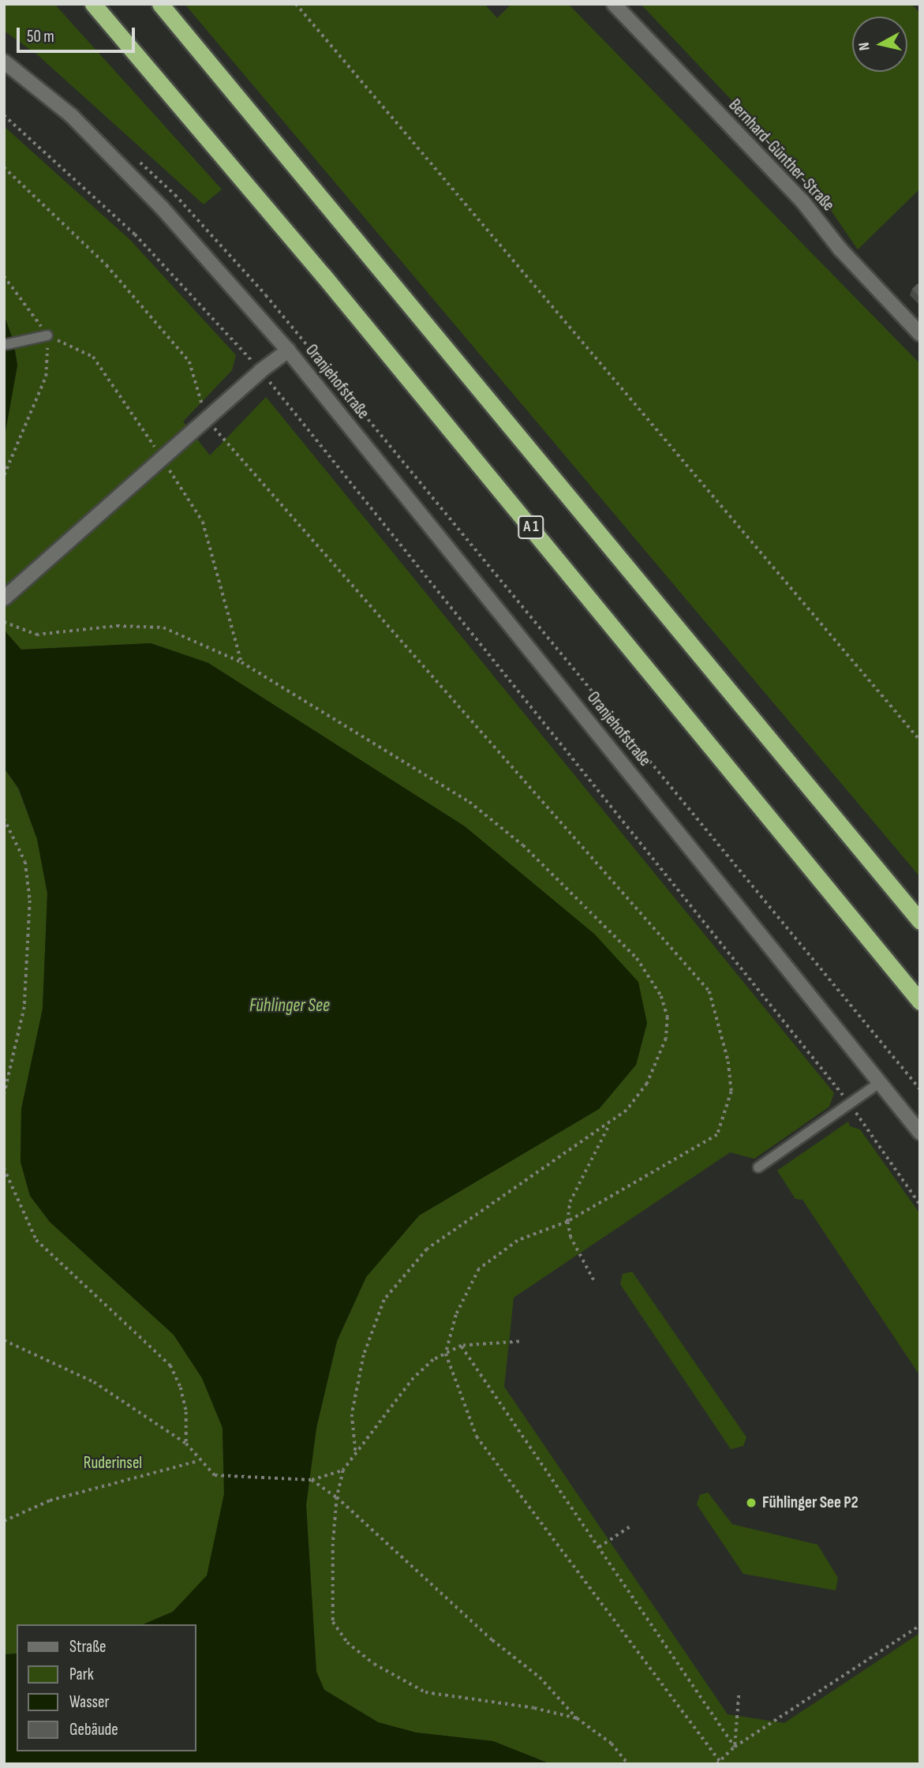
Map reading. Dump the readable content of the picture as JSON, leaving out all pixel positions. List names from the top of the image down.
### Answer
{
  "streets": {
    "highway": ["A 1"],
    "street": ["Bernhard-Günther-Straße", "Oranjehofstraße"]
  },
  "water": ["Fühlinger See"],
  "parks": ["Ruderinsel"],
  "places": ["Fühlinger See P2"],
  "legend": [
    "Straße",
    "Park",
    "Wasser",
    "Gebäude"
  ],
  "scale_bar": "50 m",
  "north": "left"
}
